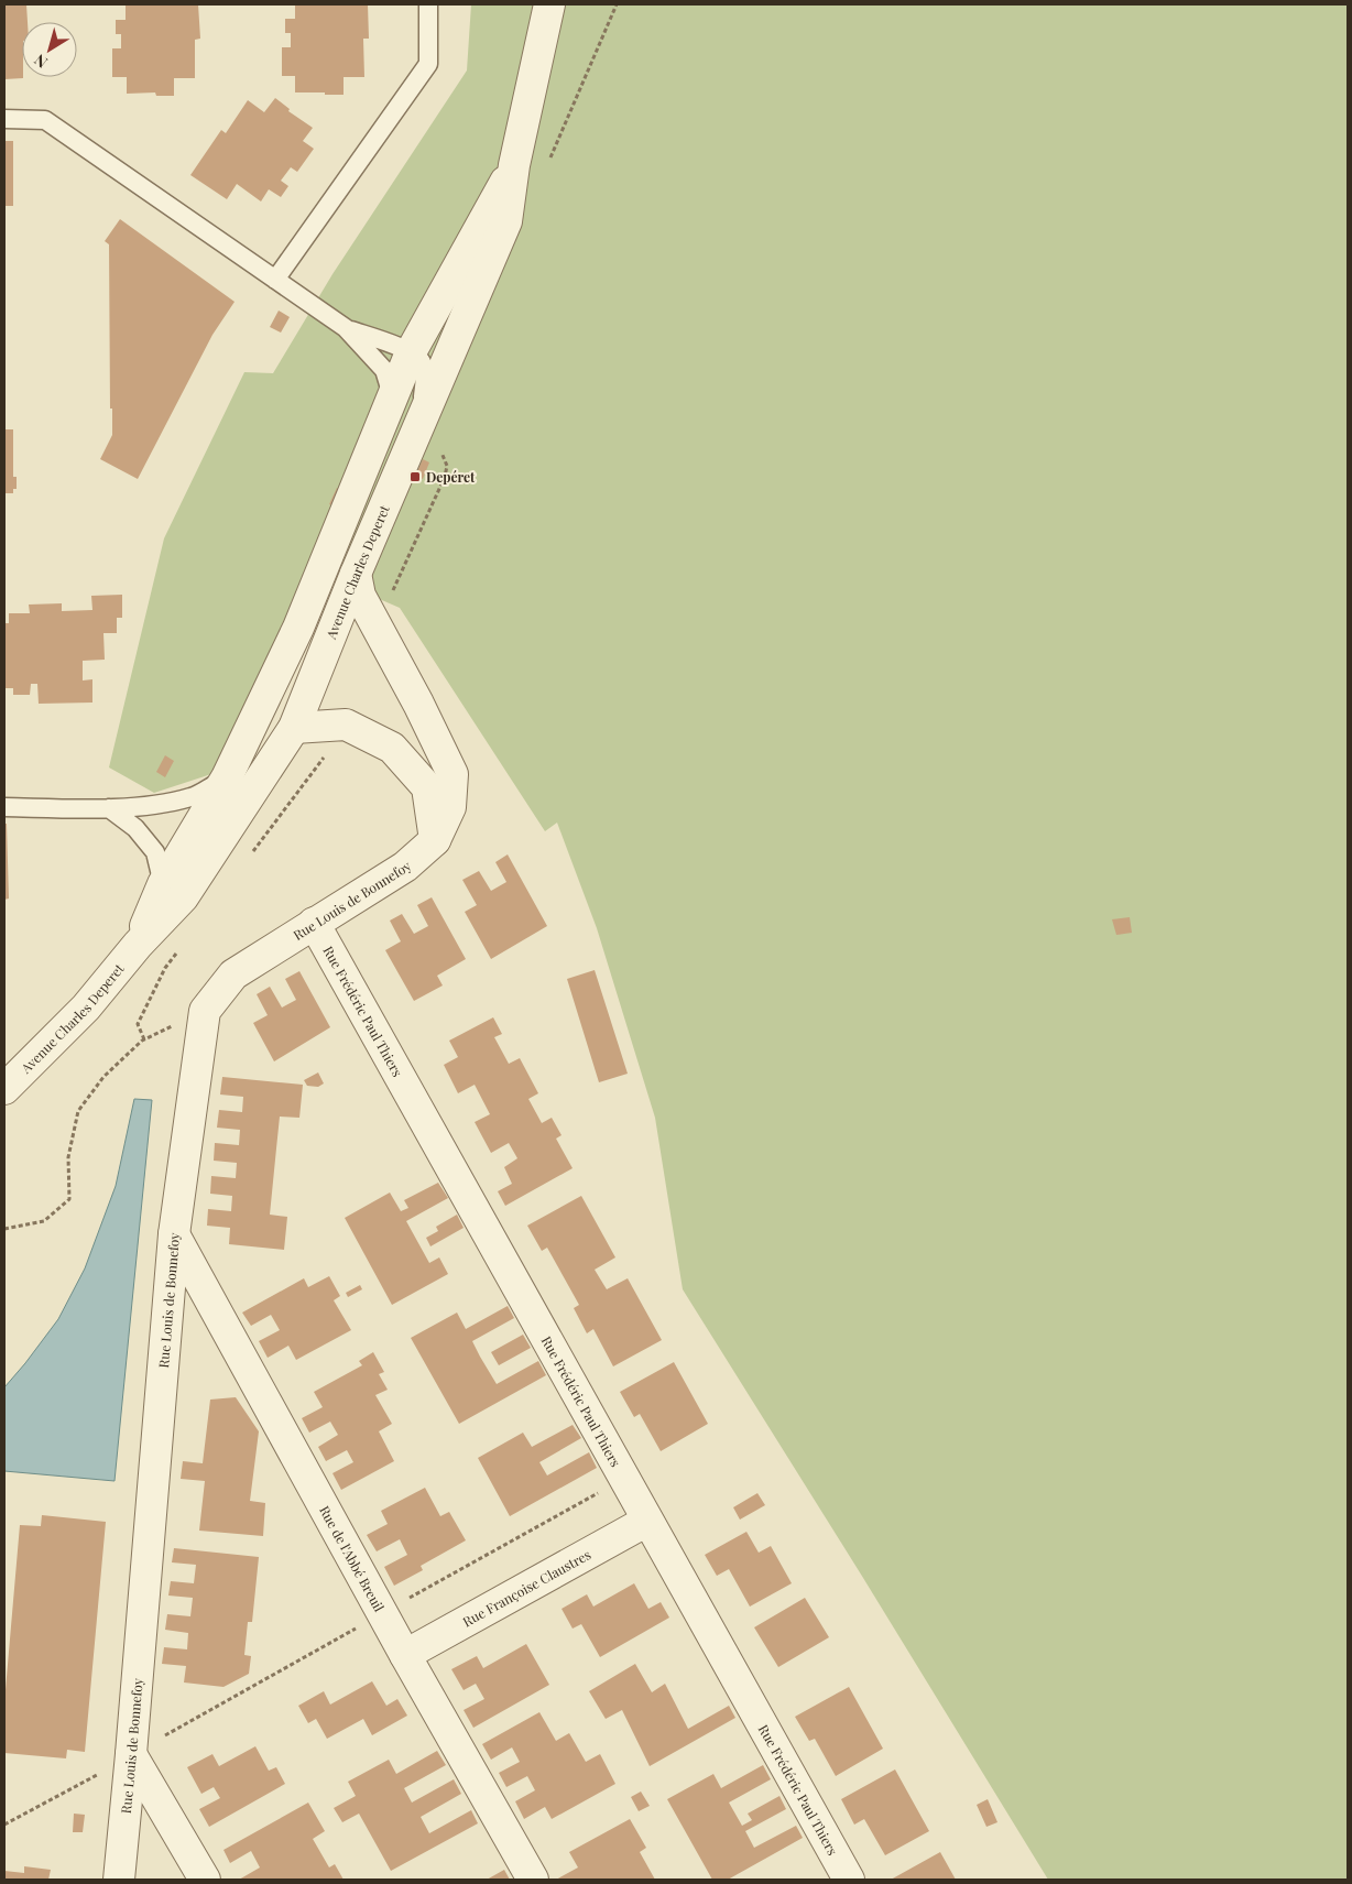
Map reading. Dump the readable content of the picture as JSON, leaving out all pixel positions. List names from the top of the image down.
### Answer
{
  "streets": {
    "street": [
      "Avenue Charles Deperet",
      "Rue Louis de Bonnefoy",
      "Rue Frédéric Paul Thiers",
      "Rue de l'Abbé Breuil",
      "Rue Françoise Claustres"
    ]
  },
  "crossings": [
    ["Avenue Charles Deperet", "Rue Louis de Bonnefoy"],
    ["Rue Louis de Bonnefoy", "Rue Frédéric Paul Thiers"],
    ["Rue Louis de Bonnefoy", "Rue de l'Abbé Breuil"],
    ["Rue Frédéric Paul Thiers", "Rue Françoise Claustres"],
    ["Rue de l'Abbé Breuil", "Rue Françoise Claustres"]
  ],
  "places": {
    "transit": ["Depéret"]
  },
  "north": "bottom left"
}
